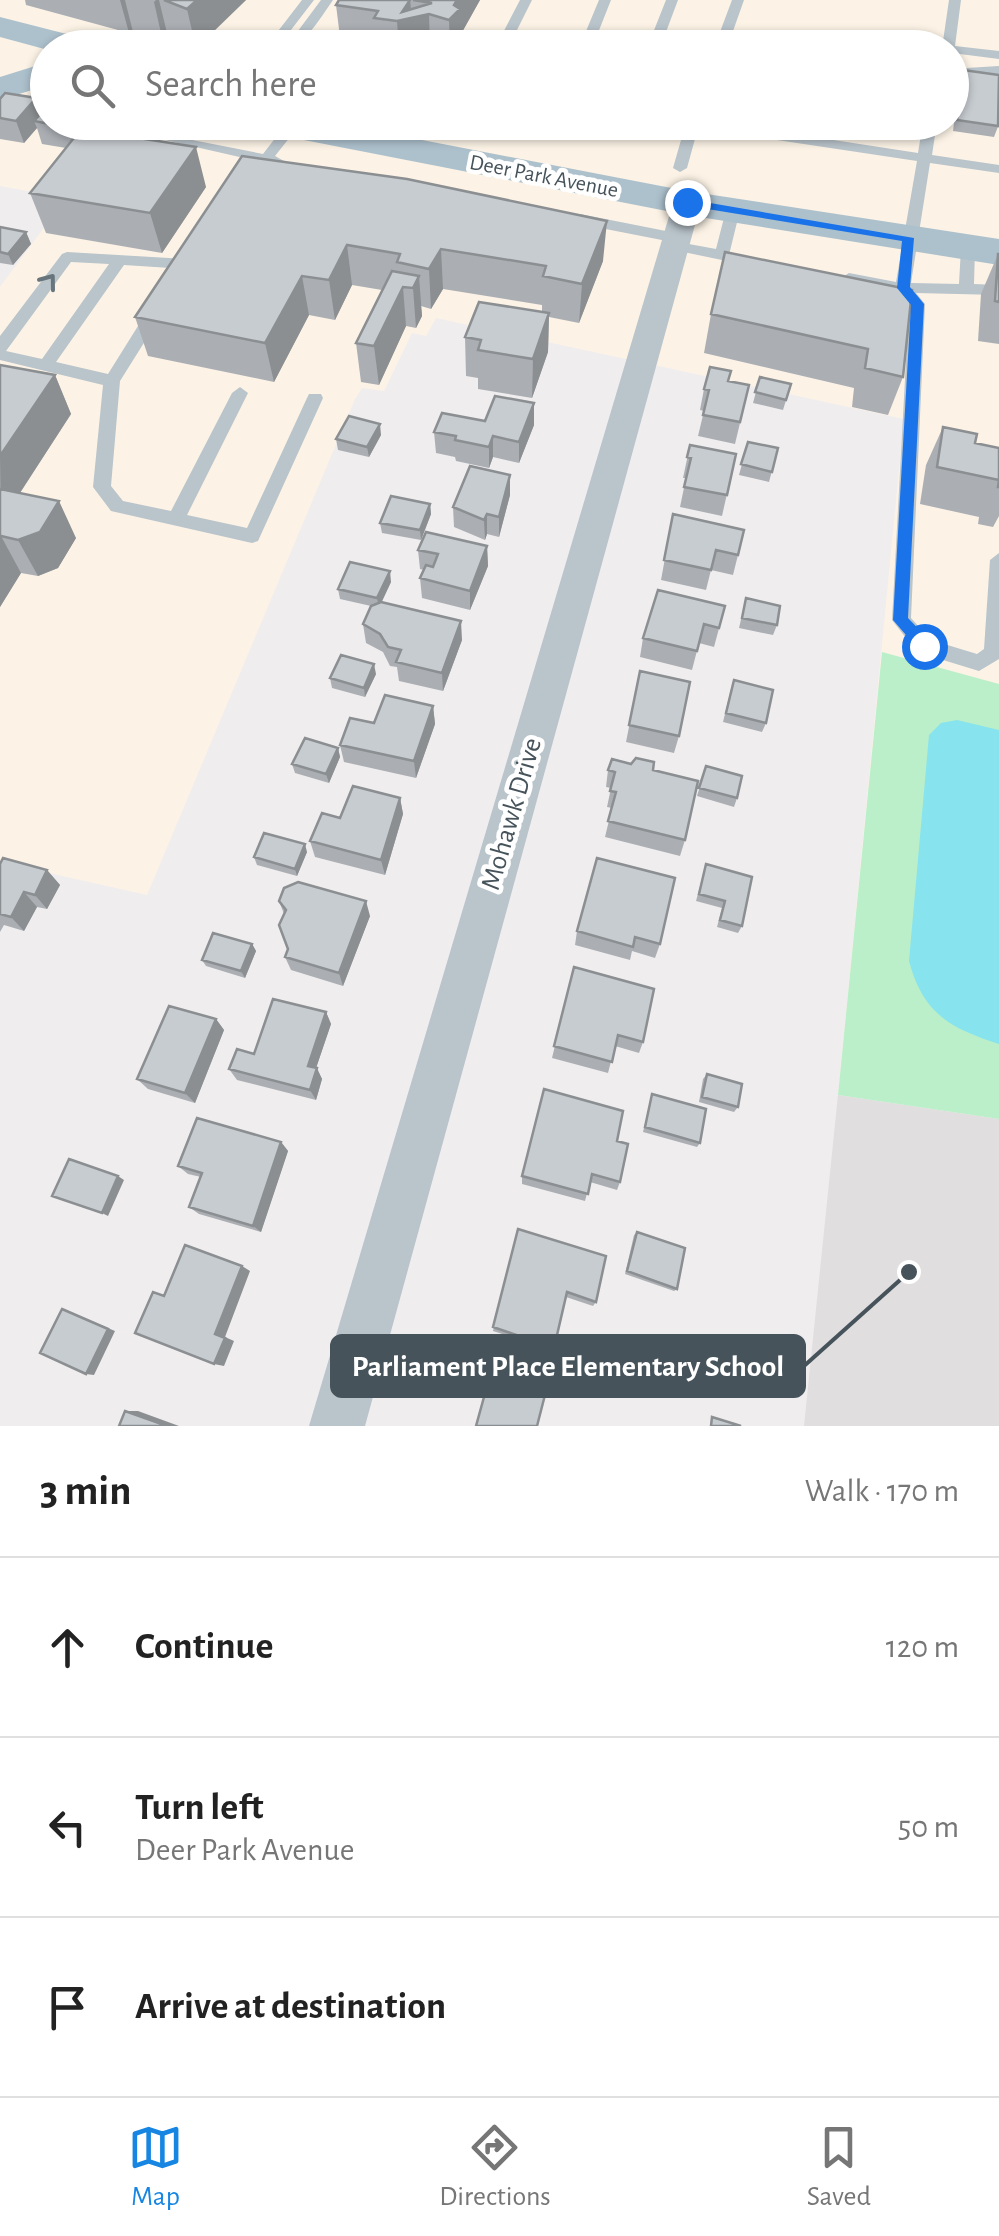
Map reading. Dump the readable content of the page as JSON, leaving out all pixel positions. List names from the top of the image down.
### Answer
{
  "streets": {
    "main road": ["Deer Park Avenue"],
    "street": ["Mohawk Drive"]
  },
  "crossings": [
    ["Deer Park Avenue", "Mohawk Drive"]
  ],
  "places": ["Parliament Place Elementary School"],
  "page": {
    "search": "Search here",
    "heading": ["3 min", "Walk · 170 m"],
    "list": [
      ["Continue", "120 m"],
      ["Turn left", "Deer Park Avenue", "50 m"],
      "Arrive at destination"
    ],
    "nav": ["Map", "Directions", "Saved"]
  }
}
